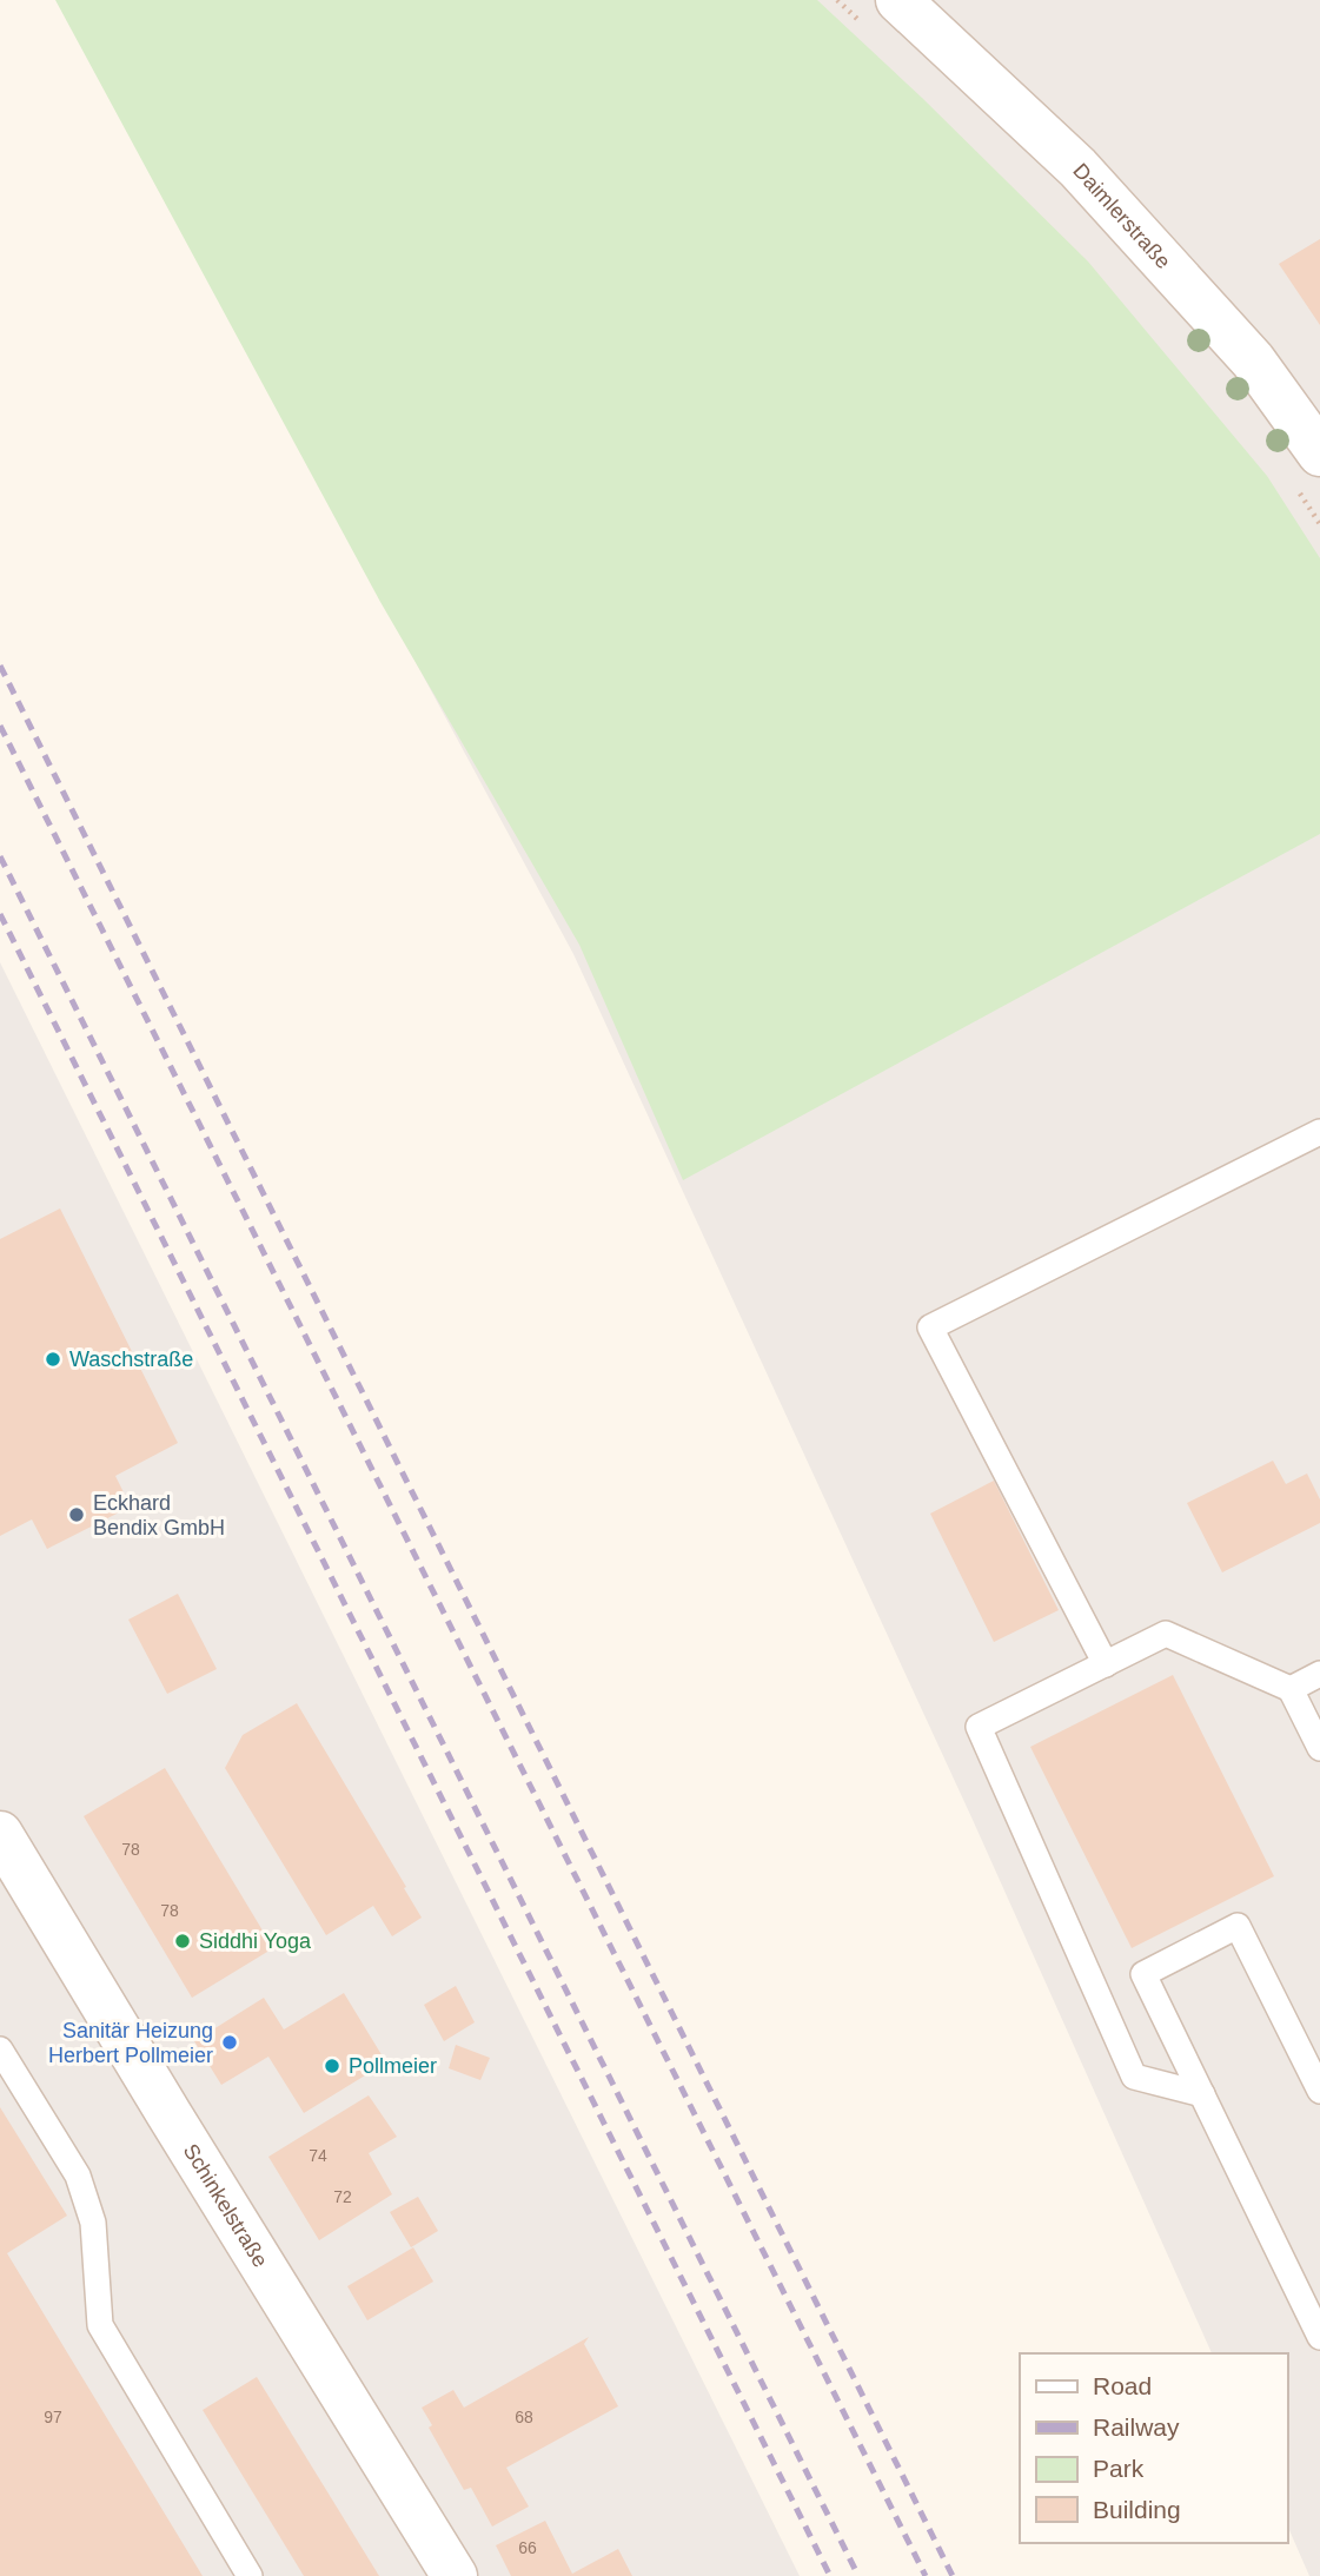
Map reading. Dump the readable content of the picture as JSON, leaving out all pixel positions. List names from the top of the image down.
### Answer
{
  "streets": {
    "street": ["Daimlerstraße", "Schinkelstraße"]
  },
  "places": [
    "Waschstraße",
    "Eckhard Bendix GmbH",
    "Siddhi Yoga",
    "Sanitär Heizung Herbert Pollmeier",
    "Pollmeier"
  ],
  "house_numbers": [
    "78",
    "78",
    "74",
    "72",
    "97",
    "68",
    "66"
  ],
  "legend": [
    "Road",
    "Railway",
    "Park",
    "Building"
  ]
}
